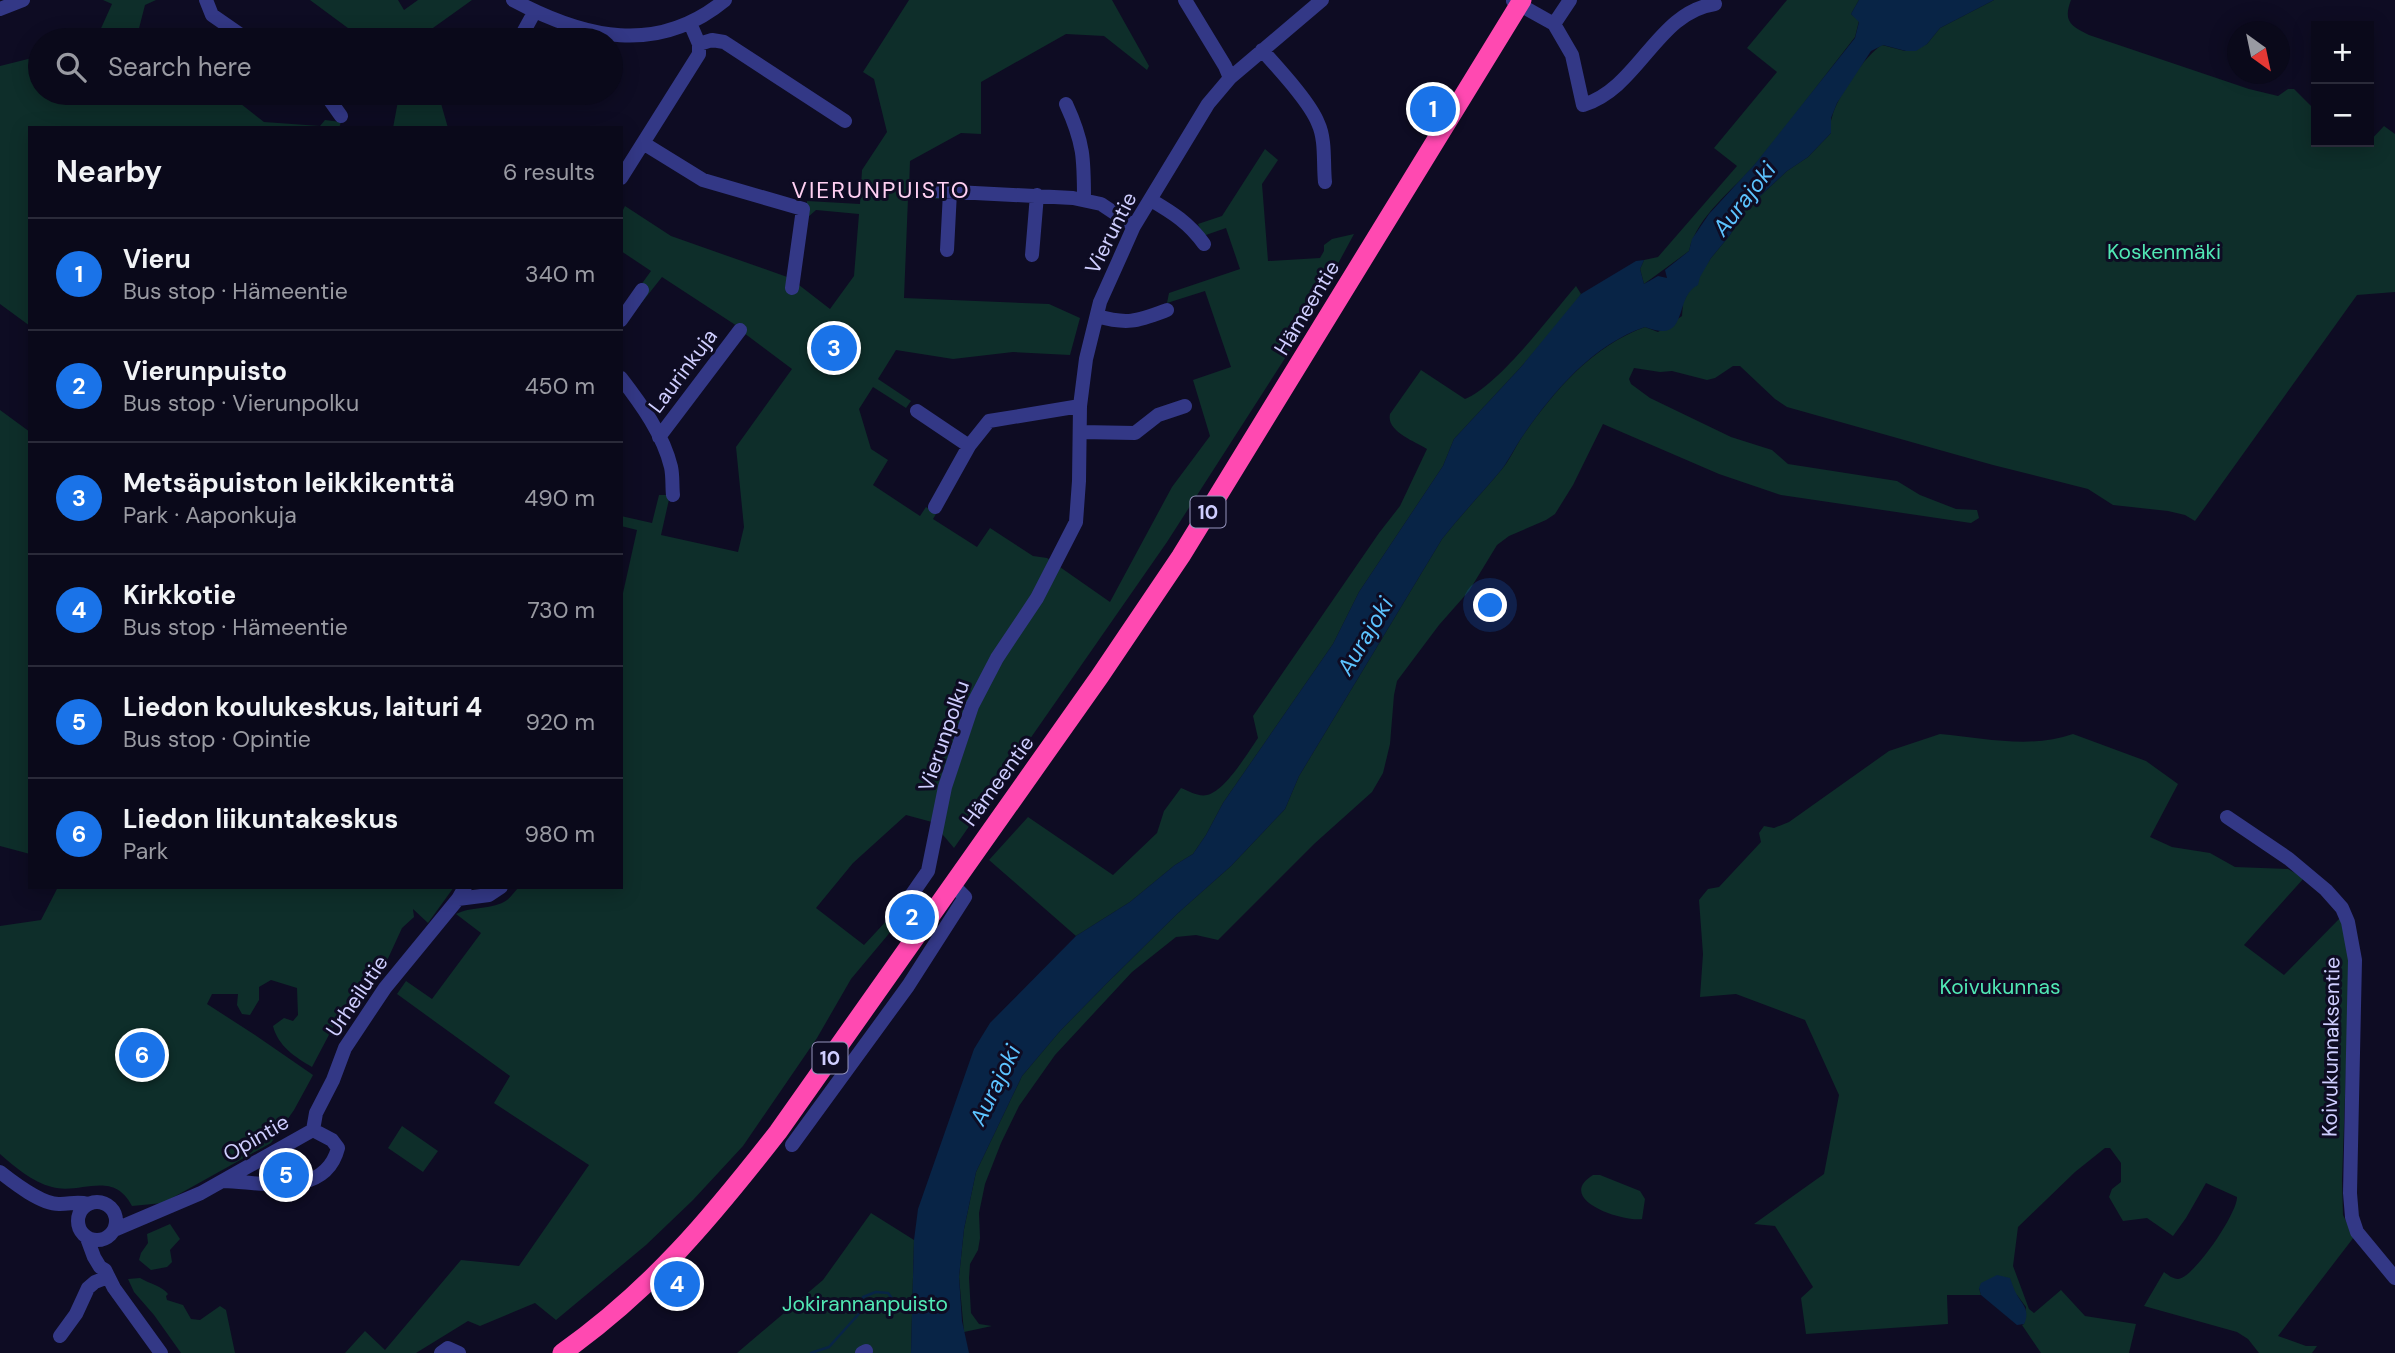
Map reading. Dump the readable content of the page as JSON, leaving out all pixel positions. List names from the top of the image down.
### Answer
{
  "streets": {
    "highway": ["Hämeentie", "10"],
    "street": [
      "Vieruntie",
      "Laurinkuja",
      "Vierunpolku",
      "Urheilutie",
      "Koivukunnaksentie",
      "Opintie"
    ]
  },
  "crossings": [
    ["Vieruntie", "Vierunpolku"],
    ["Urheilutie", "Opintie"]
  ],
  "districts": ["VIERUNPUISTO"],
  "water": ["Aurajoki"],
  "parks": ["Koskenmäki", "Koivukunnas", "Jokirannanpuisto"],
  "north": "bottom right",
  "page": {
    "map_buttons": ["+", "−"],
    "search": "Search here",
    "pins": [
      "1",
      "3",
      "2",
      "6",
      "5",
      "4"
    ],
    "heading": ["Nearby", "6 results"],
    "list": [
      {
        "mark": "1",
        "name": "Vieru",
        "note": "Bus stop · Hämeentie",
        "value": "340 m"
      },
      {
        "mark": "2",
        "name": "Vierunpuisto",
        "note": "Bus stop · Vierunpolku",
        "value": "450 m"
      },
      {
        "mark": "3",
        "name": "Metsäpuiston leikkikenttä",
        "note": "Park · Aaponkuja",
        "value": "490 m"
      },
      {
        "mark": "4",
        "name": "Kirkkotie",
        "note": "Bus stop · Hämeentie",
        "value": "730 m"
      },
      {
        "mark": "5",
        "name": "Liedon koulukeskus, laituri 4",
        "note": "Bus stop · Opintie",
        "value": "920 m"
      },
      {
        "mark": "6",
        "name": "Liedon liikuntakeskus",
        "note": "Park",
        "value": "980 m"
      }
    ]
  }
}
